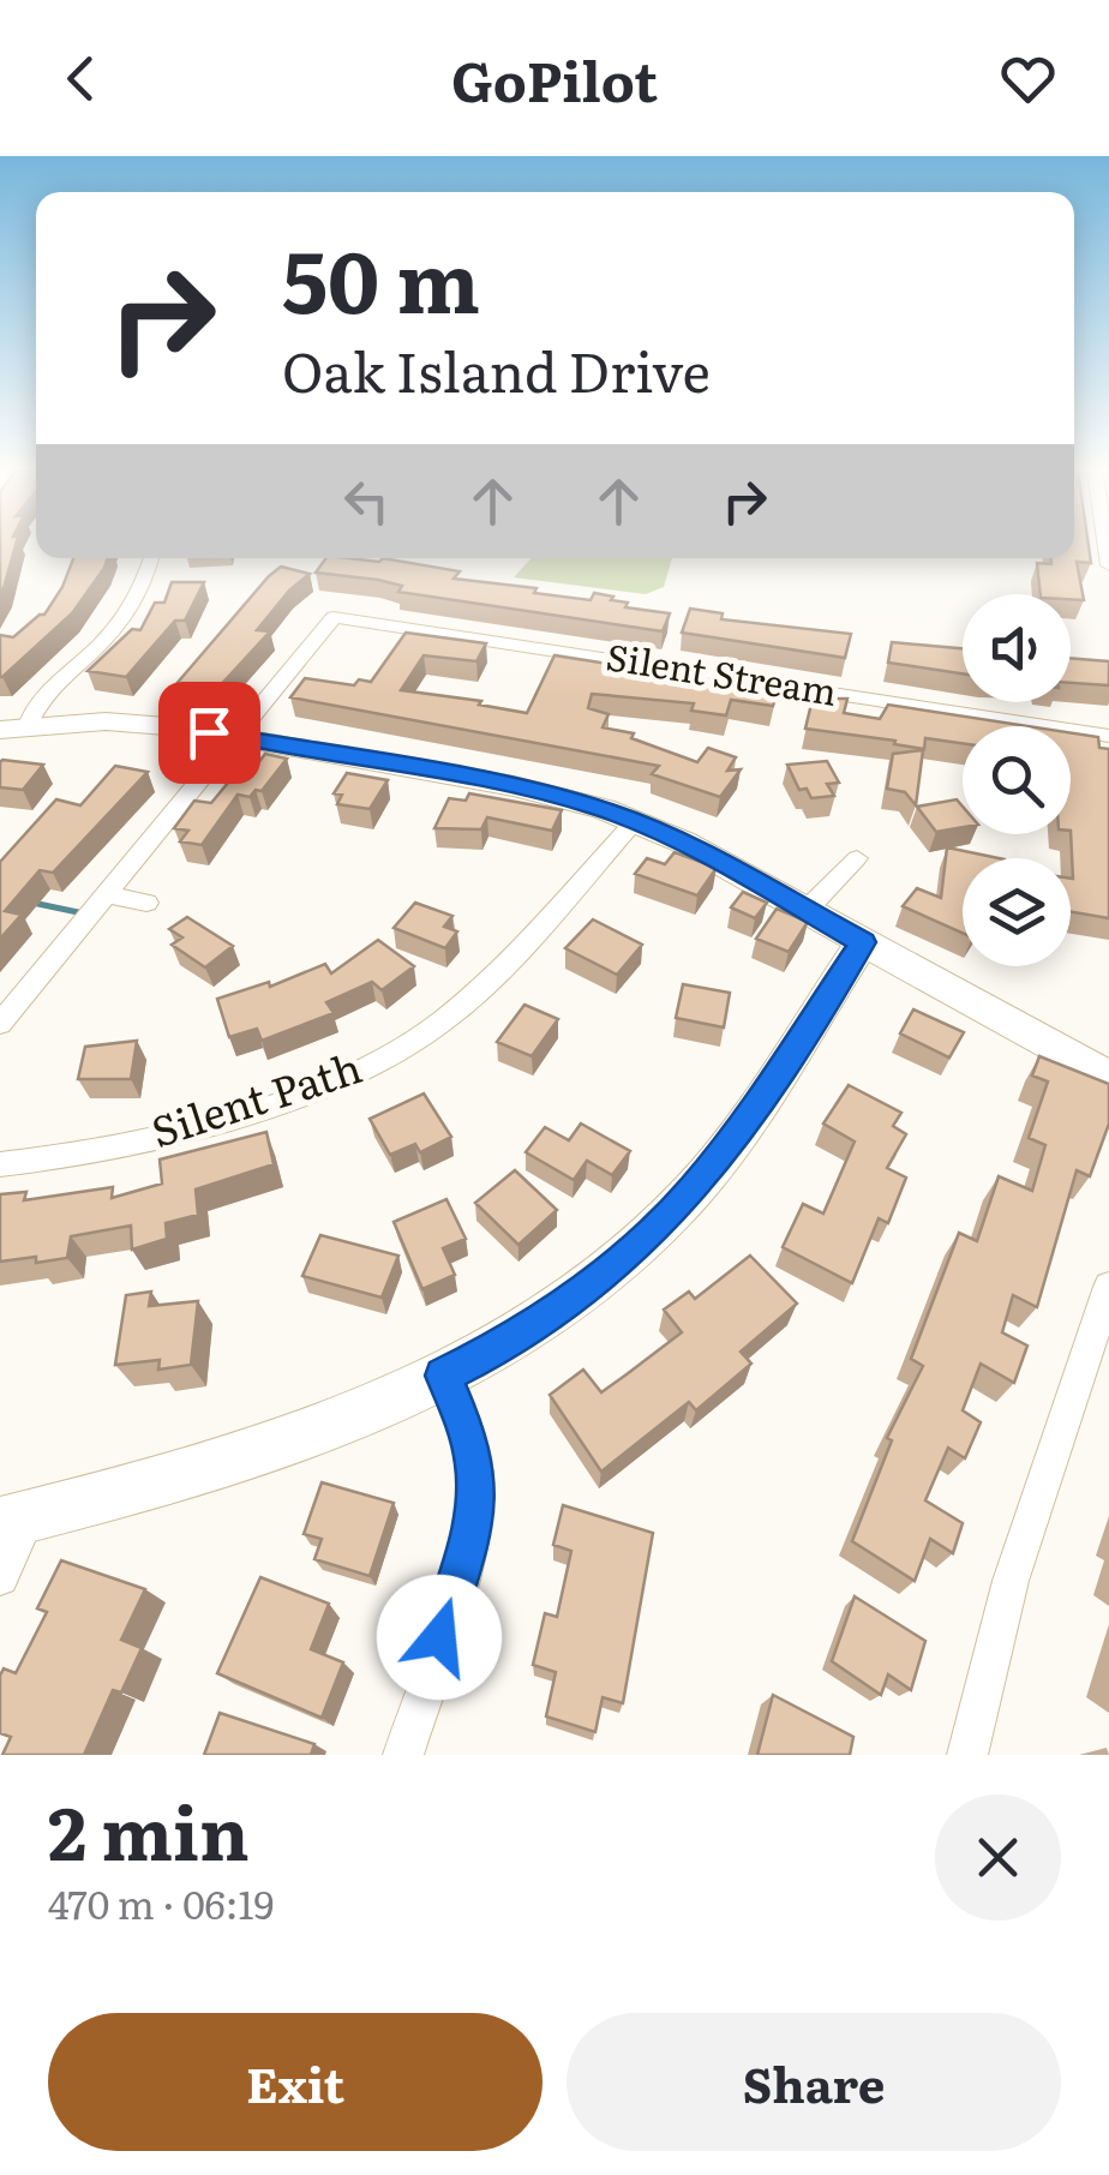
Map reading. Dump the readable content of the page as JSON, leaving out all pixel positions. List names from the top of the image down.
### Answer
{
  "streets": {
    "street": ["Silent Stream", "Silent Path"]
  },
  "page": {
    "header": "GoPilot",
    "turn": ["50 m", "Oak Island Drive"],
    "heading": ["2 min", "470 m · 06:19"],
    "buttons": ["Exit", "Share"]
  }
}
